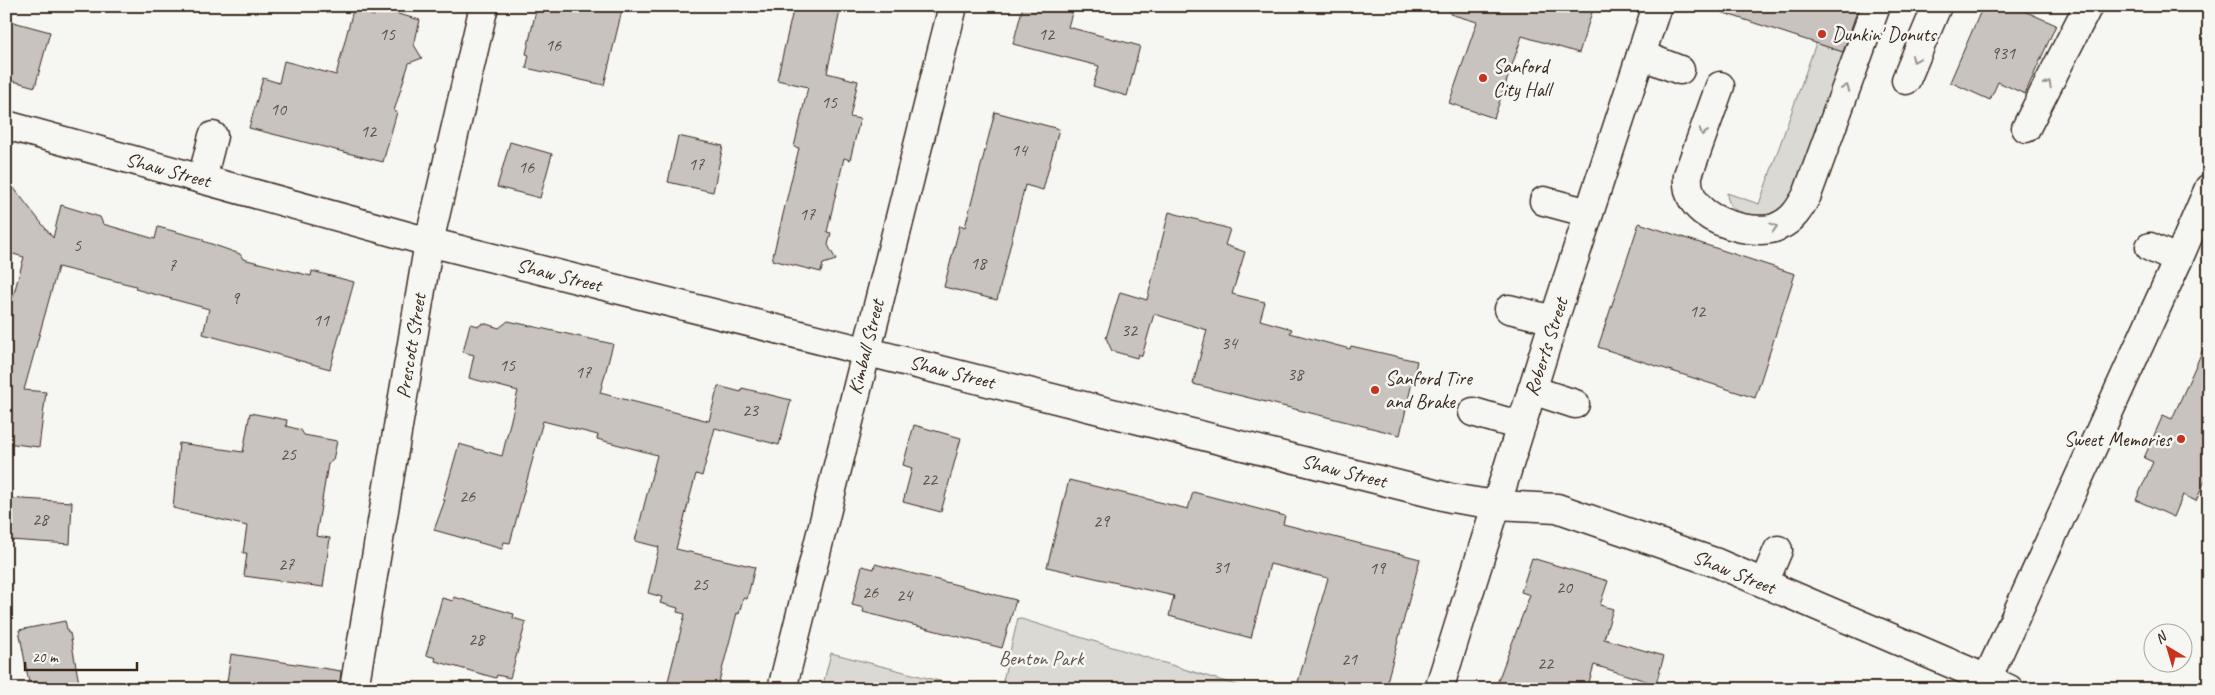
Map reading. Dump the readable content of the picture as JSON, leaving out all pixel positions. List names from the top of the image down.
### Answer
{
  "streets": {
    "street": [
      "Shaw Street",
      "Prescott Street",
      "Kimball Street",
      "Roberts Street"
    ]
  },
  "crossings": [
    ["Shaw Street", "Prescott Street"],
    ["Shaw Street", "Kimball Street"],
    ["Shaw Street", "Roberts Street"]
  ],
  "parks": ["Benton Park"],
  "places": [
    "Dunkin' Donuts",
    "Sanford City Hall",
    "Sanford Tire and Brake",
    "Sweet Memories"
  ],
  "house_numbers": [
    "15",
    "12",
    "16",
    "931",
    "15",
    "10",
    "12",
    "14",
    "17",
    "16",
    "17",
    "5",
    "18",
    "7",
    "9",
    "12",
    "11",
    "32",
    "34",
    "15",
    "17",
    "38",
    "23",
    "25",
    "22",
    "26",
    "28",
    "29",
    "27",
    "31",
    "19",
    "25",
    "20",
    "26",
    "24",
    "28",
    "21",
    "22"
  ],
  "scale_bar": "20 m",
  "north": "top left"
}
